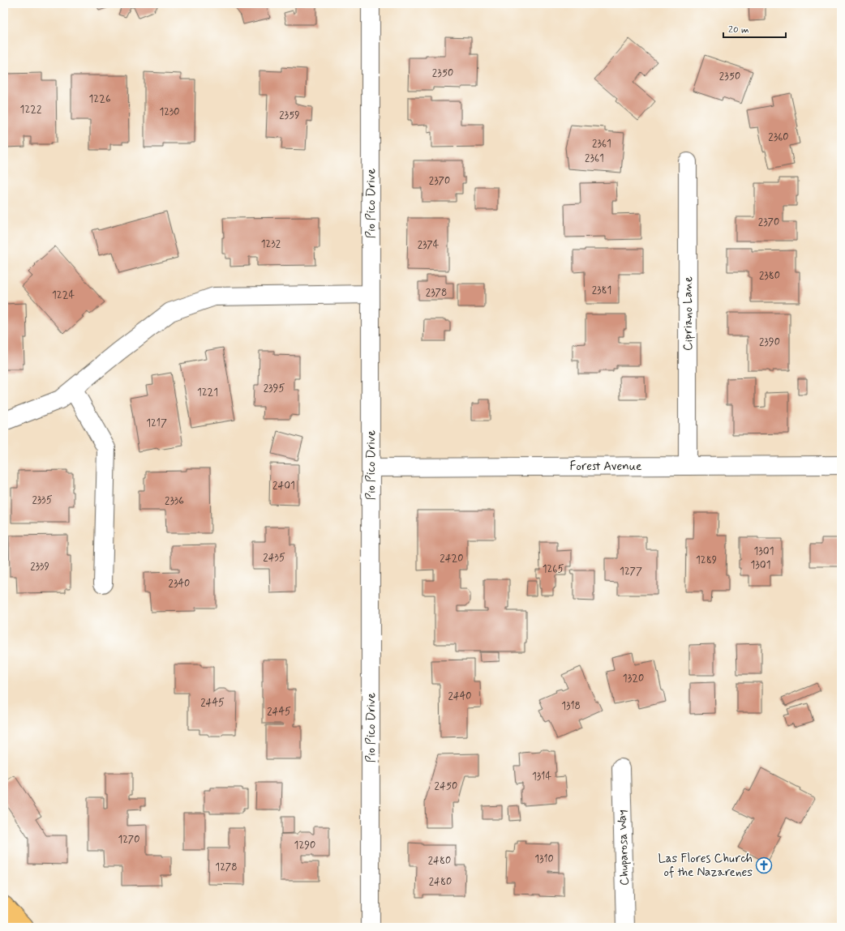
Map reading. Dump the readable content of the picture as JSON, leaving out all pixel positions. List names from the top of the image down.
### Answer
{
  "streets": {
    "street": [
      "Pio Pico Drive",
      "Cipriano Lane",
      "Forest Avenue",
      "Chuparosa Way"
    ]
  },
  "crossings": [
    ["Pio Pico Drive", "Forest Avenue"],
    ["Cipriano Lane", "Forest Avenue"]
  ],
  "places": {
    "church": ["Las Flores Church of the Nazarenes"]
  },
  "house_numbers": [
    "2350",
    "2350",
    "1226",
    "1222",
    "1230",
    "2359",
    "2360",
    "2361",
    "2361",
    "2370",
    "2370",
    "1232",
    "2374",
    "2380",
    "2381",
    "2378",
    "1224",
    "2390",
    "2395",
    "1221",
    "1217",
    "2401",
    "2335",
    "2336",
    "1301",
    "2435",
    "2420",
    "1289",
    "1301",
    "2339",
    "1265",
    "1277",
    "2340",
    "1320",
    "2440",
    "2445",
    "1318",
    "2445",
    "1314",
    "2450",
    "1270",
    "1290",
    "1310",
    "2480",
    "1278",
    "2480"
  ],
  "scale_bar": "20 m"
}
